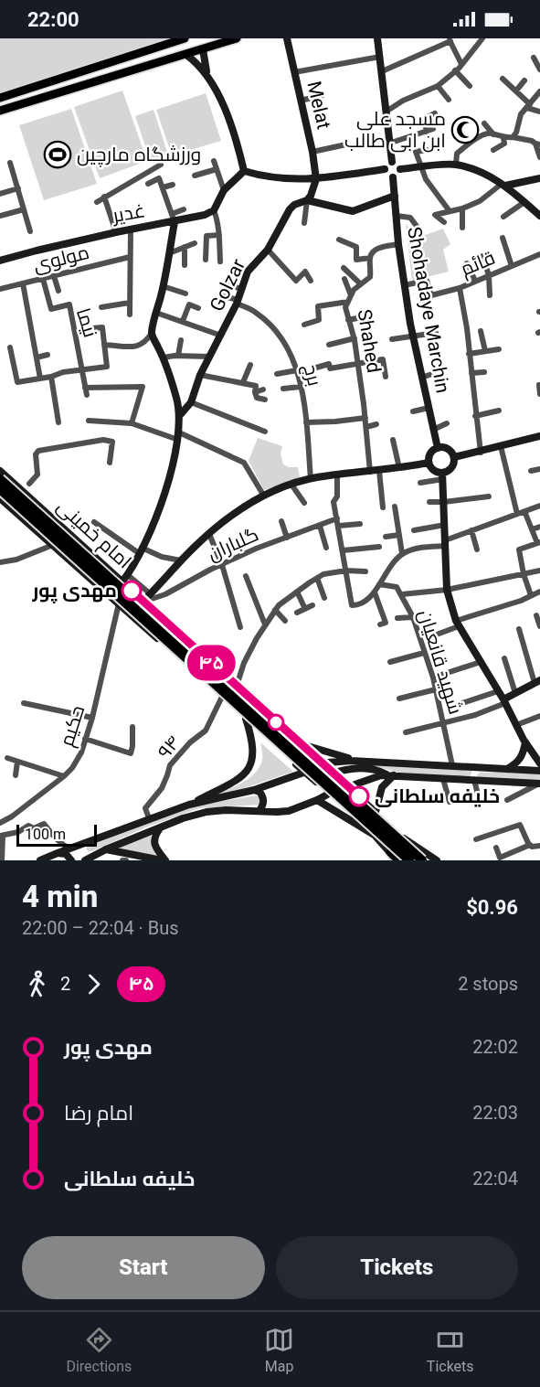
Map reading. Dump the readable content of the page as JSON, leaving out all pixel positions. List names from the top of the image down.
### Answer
{
  "streets": {
    "street": [
      "Melat",
      "غدیر",
      "مولوی",
      "قائم",
      "Golzar",
      "Shohadaye Marchin",
      "نیما",
      "Shahed",
      "برج",
      "امام خمینی",
      "گلباران",
      "شهید قانعیان",
      "حکیم",
      "۹۴"
    ]
  },
  "crossings": [
    ["Melat", "Golzar"],
    ["مولوی", "نیما"],
    ["قائم", "Shohadaye Marchin"],
    ["Golzar", "برج"],
    ["امام خمینی", "گلباران"],
    ["امام خمینی", "حکیم"],
    ["امام خمینی", "۹۴"]
  ],
  "places": {
    "mosque": ["مسجد علی ابن ابی طالب"],
    "sports": ["ورزشگاه مارچین"],
    "other": ["مهدی پور", "خلیفه سلطانی"]
  },
  "lines": ["bus line ۴۵"],
  "scale_bar": "100 m",
  "page": {
    "status": "22:00",
    "on_map": "۴۵",
    "scale": "100 m",
    "heading": ["4 min", "22:00 – 22:04 · Bus", "$0.96"],
    "legs": ["2", "۴۵", "2 stops"],
    "list": [
      {
        "name": "مهدی پور",
        "value": "22:02"
      },
      {
        "name": "امام رضا",
        "value": "22:03"
      },
      {
        "name": "خلیفه سلطانی",
        "value": "22:04"
      }
    ],
    "buttons": ["Start", "Tickets"],
    "tabs": ["Directions", "Map", "Tickets"]
  }
}
